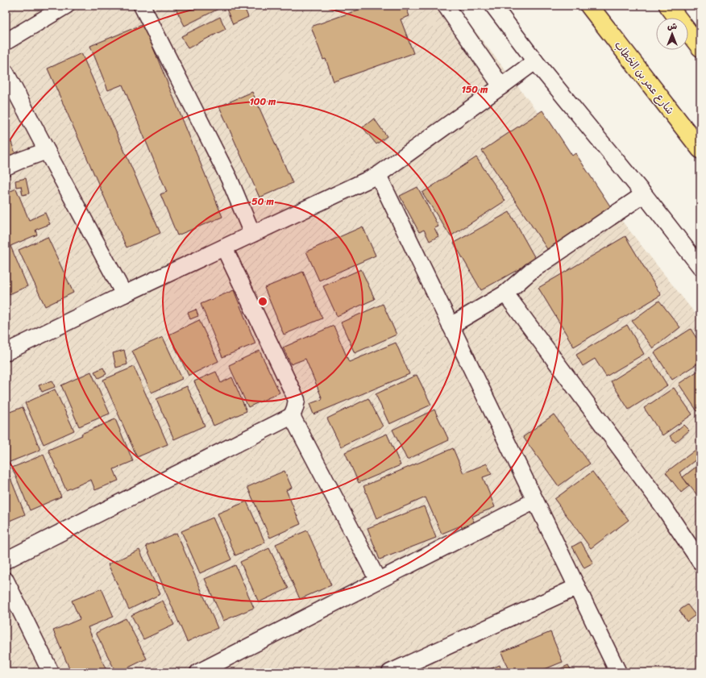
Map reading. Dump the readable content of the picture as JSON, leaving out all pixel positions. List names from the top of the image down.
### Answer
{
  "streets": {
    "main road": ["شارع عمر بن الخطاب"]
  },
  "north": "top",
  "rings": ["150 m", "100 m", "50 m"]
}
